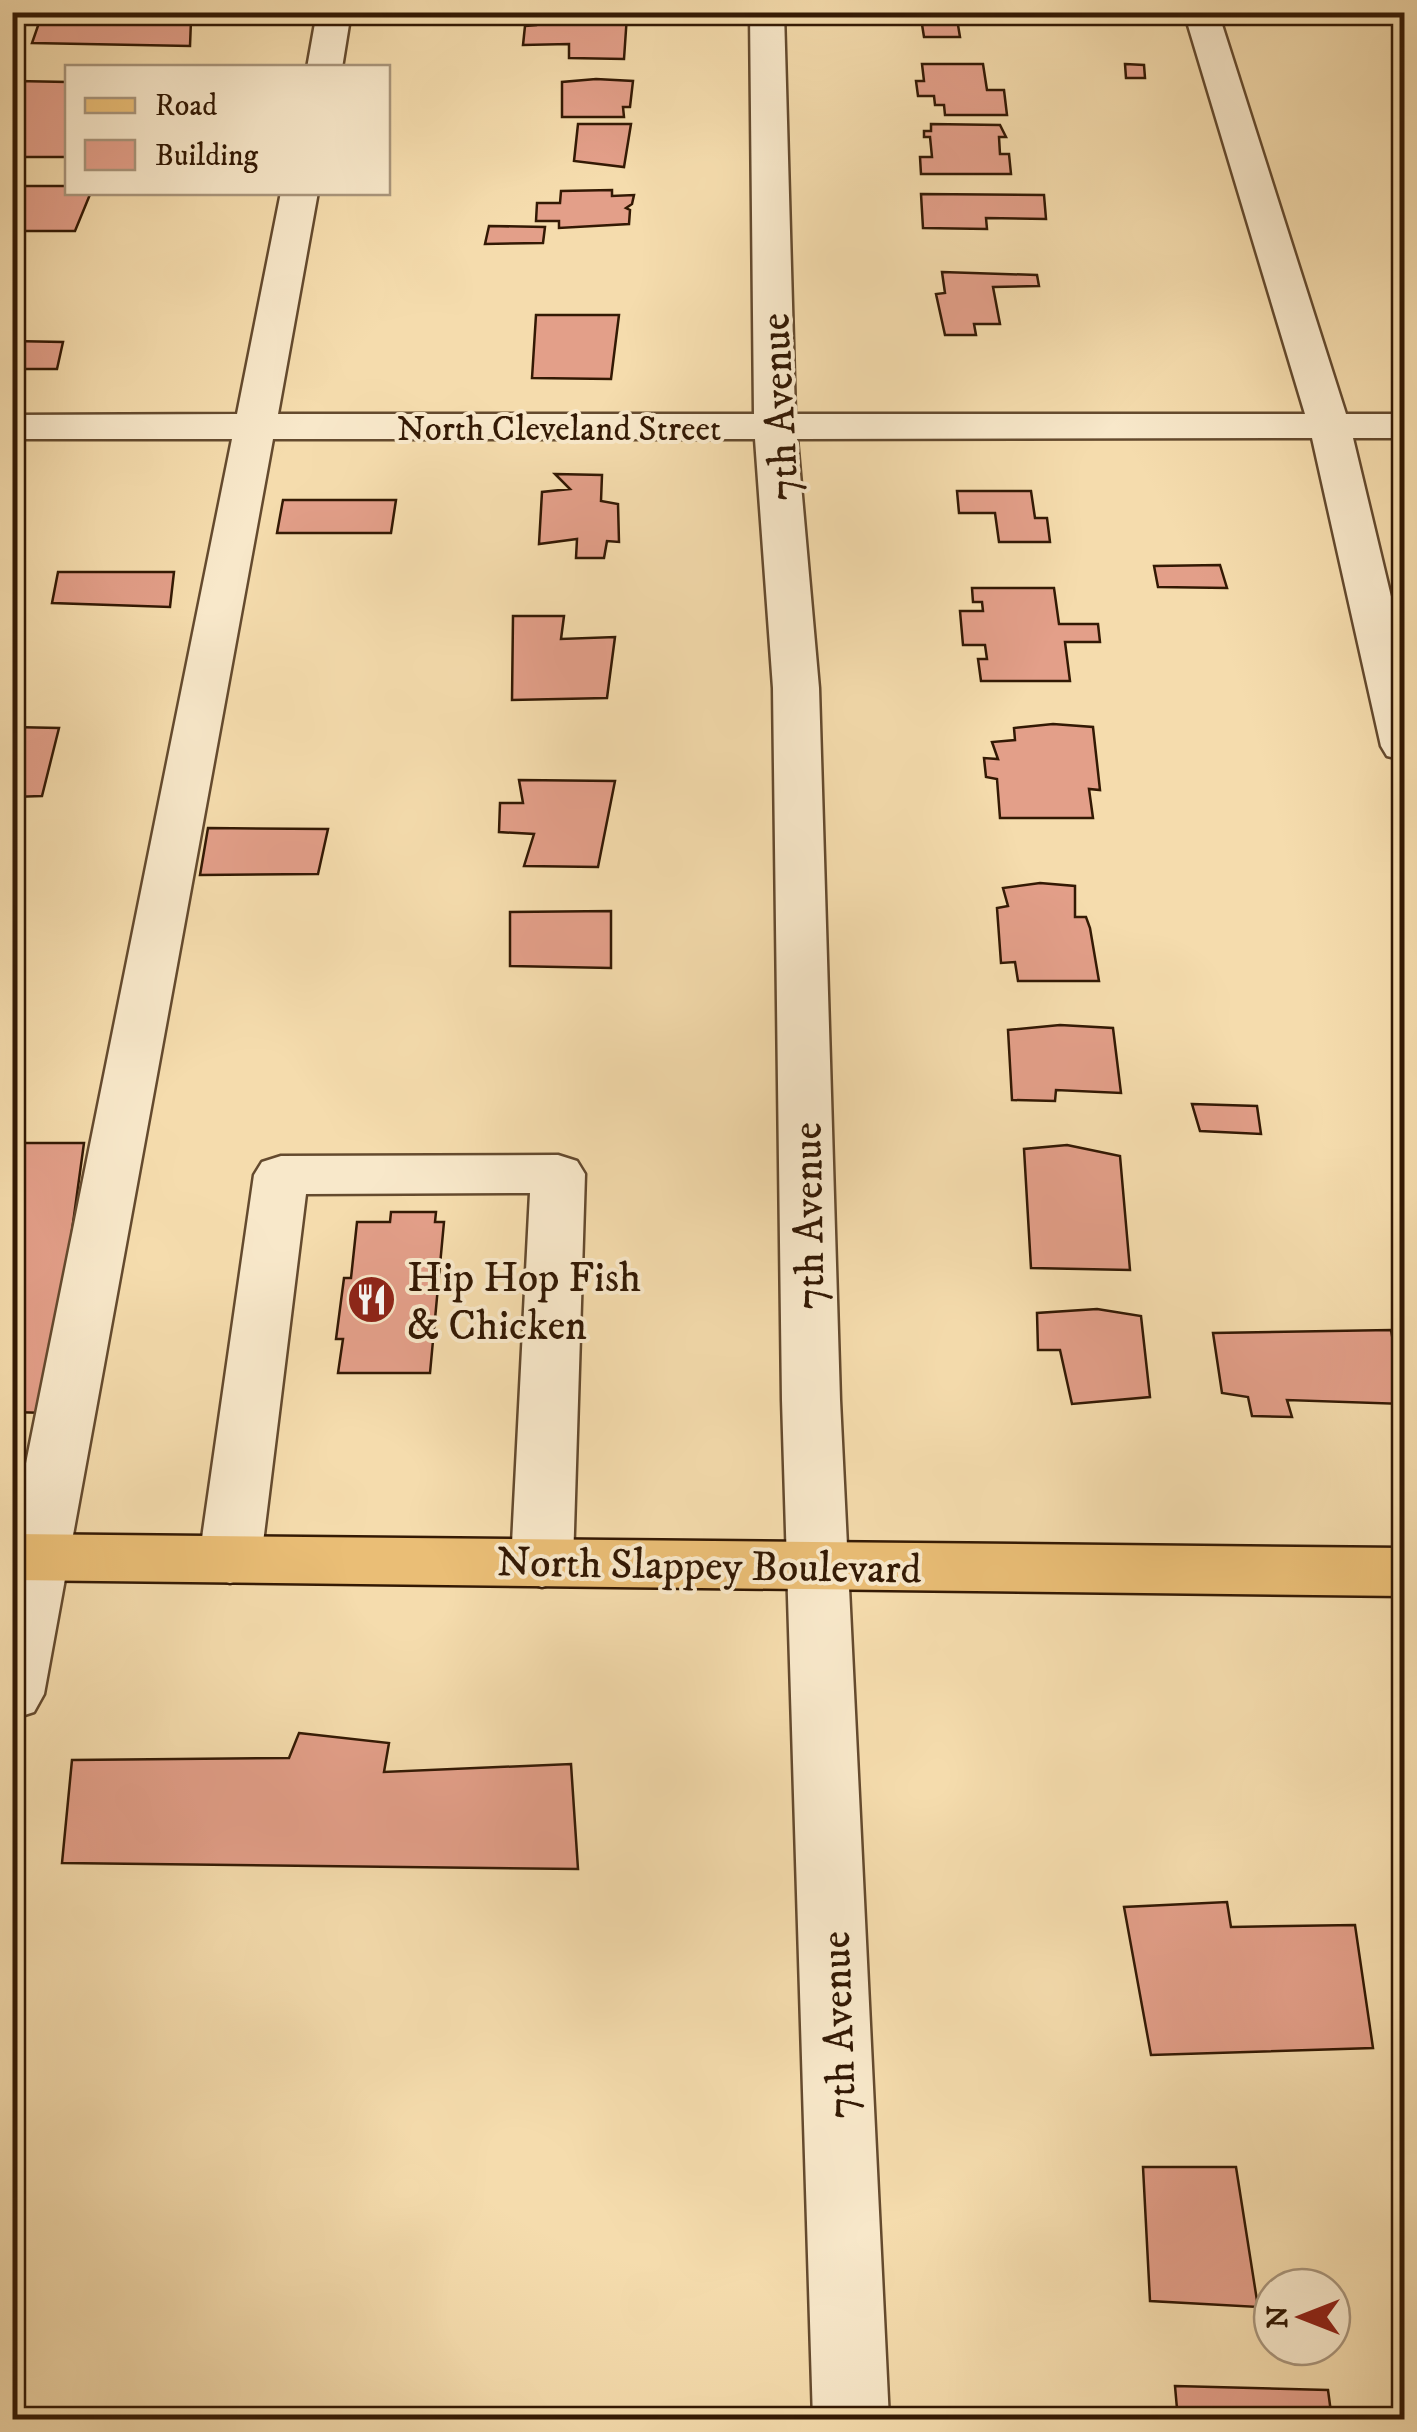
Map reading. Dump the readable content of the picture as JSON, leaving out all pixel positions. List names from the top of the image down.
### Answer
{
  "streets": {
    "main road": ["North Slappey Boulevard"],
    "street": ["7th Avenue", "North Cleveland Street"]
  },
  "crossings": [
    ["7th Avenue", "North Cleveland Street"],
    ["7th Avenue", "North Slappey Boulevard"]
  ],
  "places": {
    "restaurant": ["Hip Hop Fish & Chicken"]
  },
  "legend": ["Road", "Building"],
  "north": "left"
}
